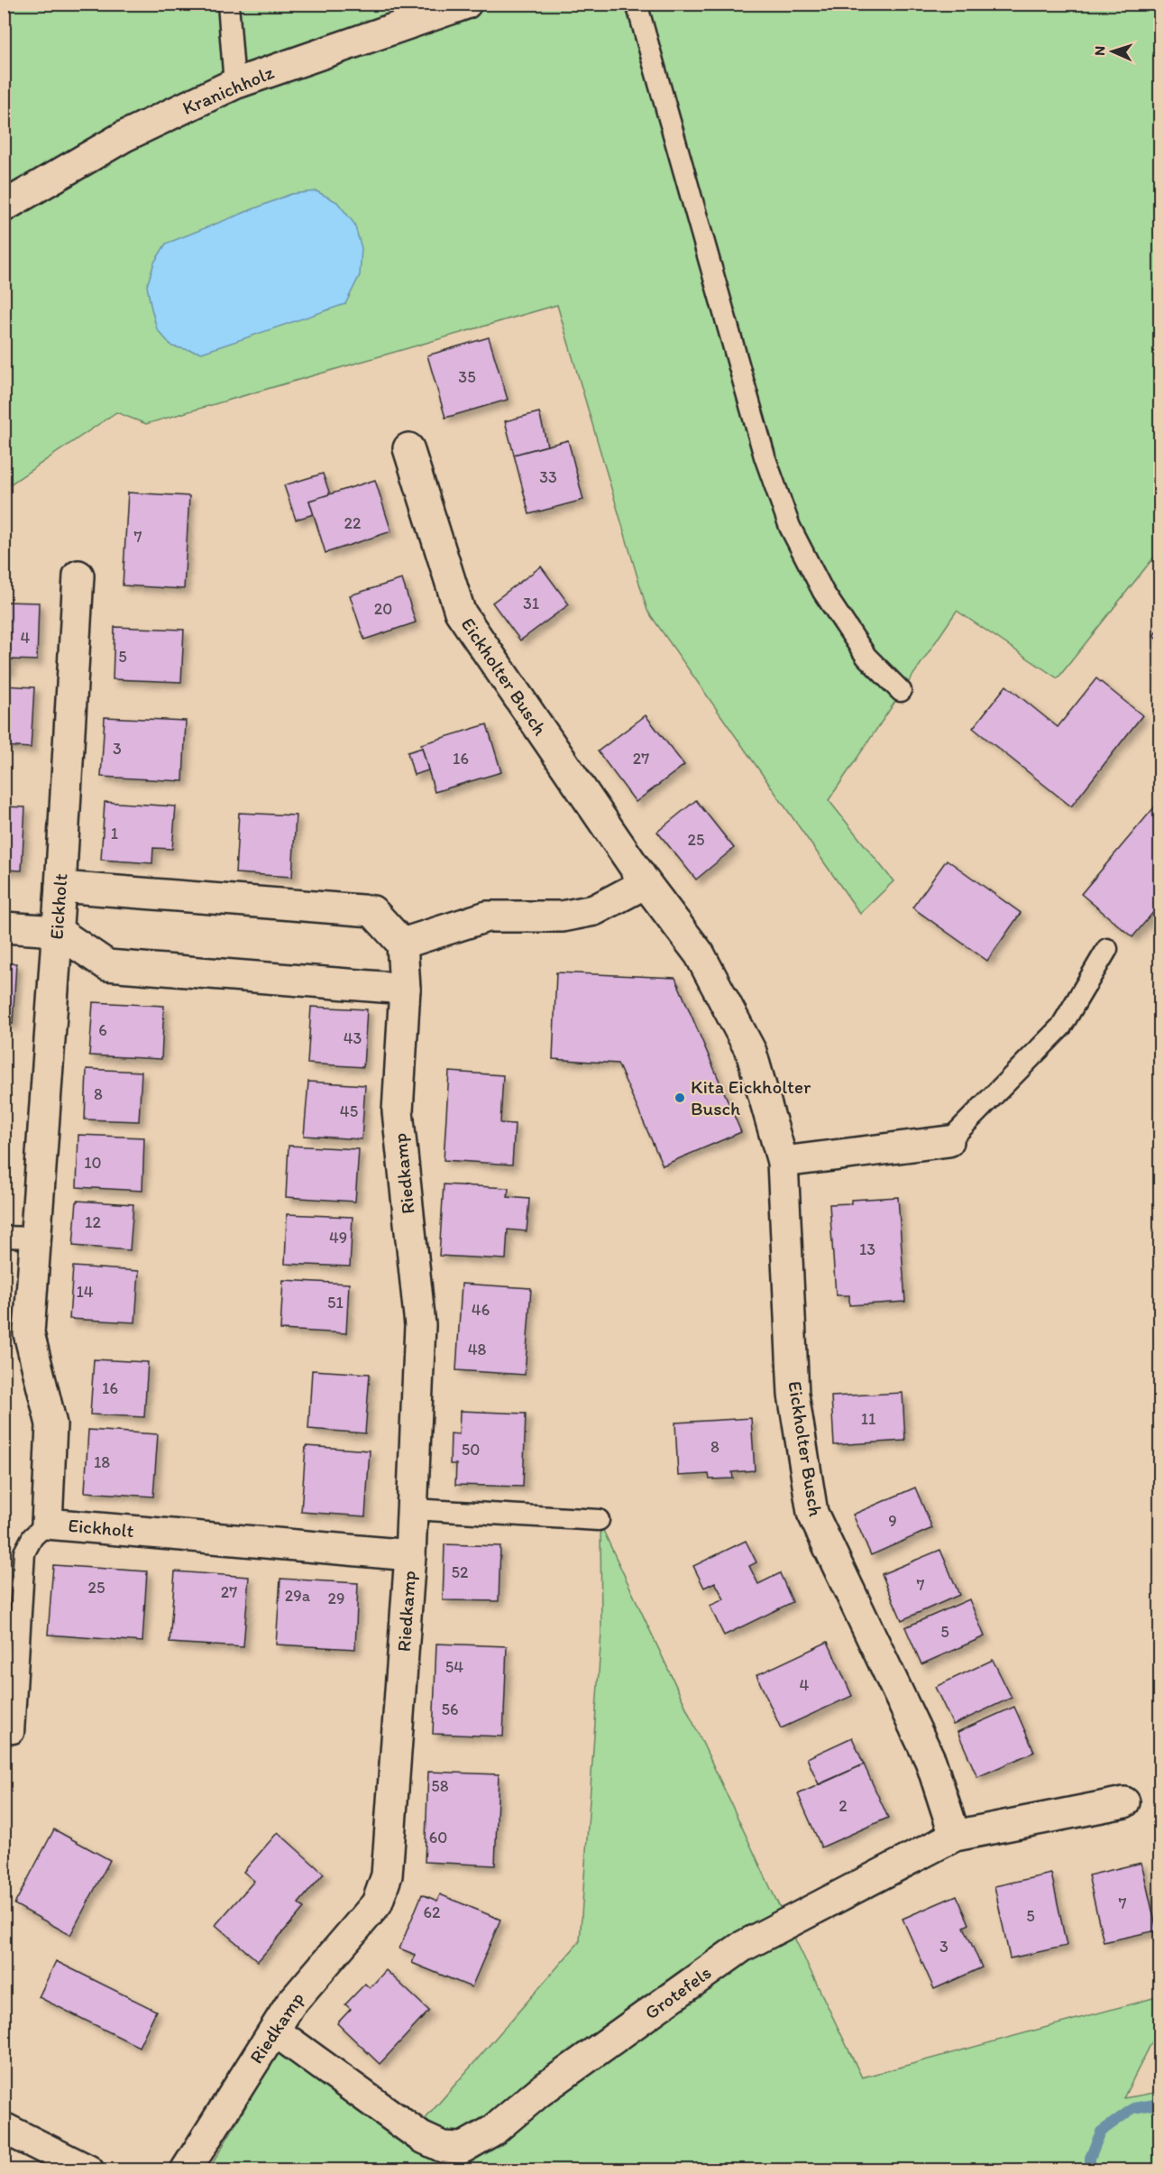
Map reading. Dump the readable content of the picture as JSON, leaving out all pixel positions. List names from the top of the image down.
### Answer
{
  "streets": {
    "street": [
      "Kranichholz",
      "Eickholter Busch",
      "Eickholt",
      "Riedkamp",
      "Grotefels"
    ]
  },
  "crossings": [
    ["Eickholter Busch", "Grotefels"],
    ["Eickholt", "Riedkamp"],
    ["Riedkamp", "Grotefels"]
  ],
  "places": ["Kita Eickholter Busch"],
  "house_numbers": [
    "35",
    "33",
    "22",
    "7",
    "31",
    "20",
    "4",
    "5",
    "3",
    "16",
    "27",
    "1",
    "25",
    "6",
    "43",
    "8",
    "45",
    "10",
    "12",
    "49",
    "13",
    "14",
    "51",
    "46",
    "48",
    "16",
    "11",
    "8",
    "50",
    "18",
    "9",
    "52",
    "7",
    "25",
    "27",
    "29a",
    "29",
    "5",
    "54",
    "4",
    "56",
    "58",
    "2",
    "60",
    "7",
    "62",
    "5",
    "3"
  ],
  "north": "left"
}
